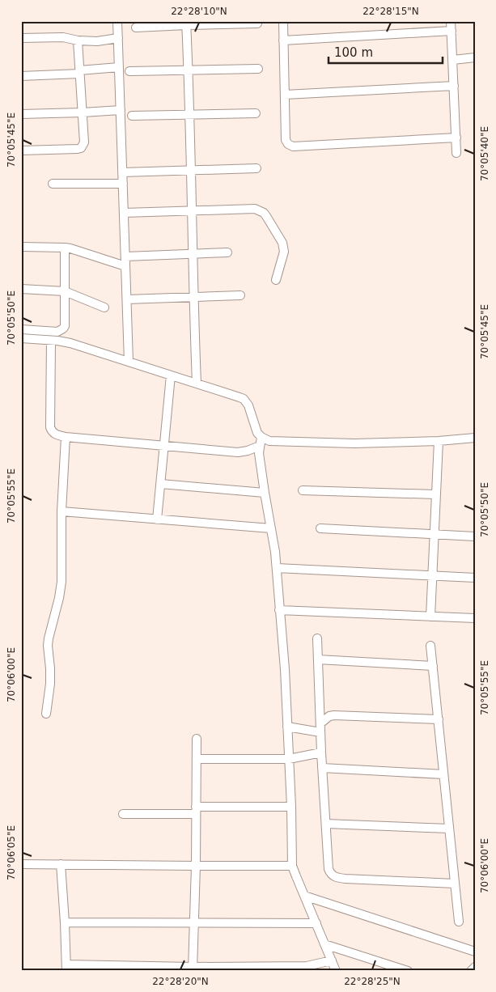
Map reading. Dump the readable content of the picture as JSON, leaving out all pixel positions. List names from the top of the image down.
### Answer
{
  "scale_bar": "100 m",
  "coordinates": [
    "22°28'10\"N",
    "22°28'15\"N",
    "70°05'45\"E",
    "70°05'40\"E",
    "70°05'50\"E",
    "70°05'55\"E",
    "70°06'00\"E",
    "70°06'05\"E",
    "22°28'20\"N",
    "22°28'25\"N"
  ]
}
